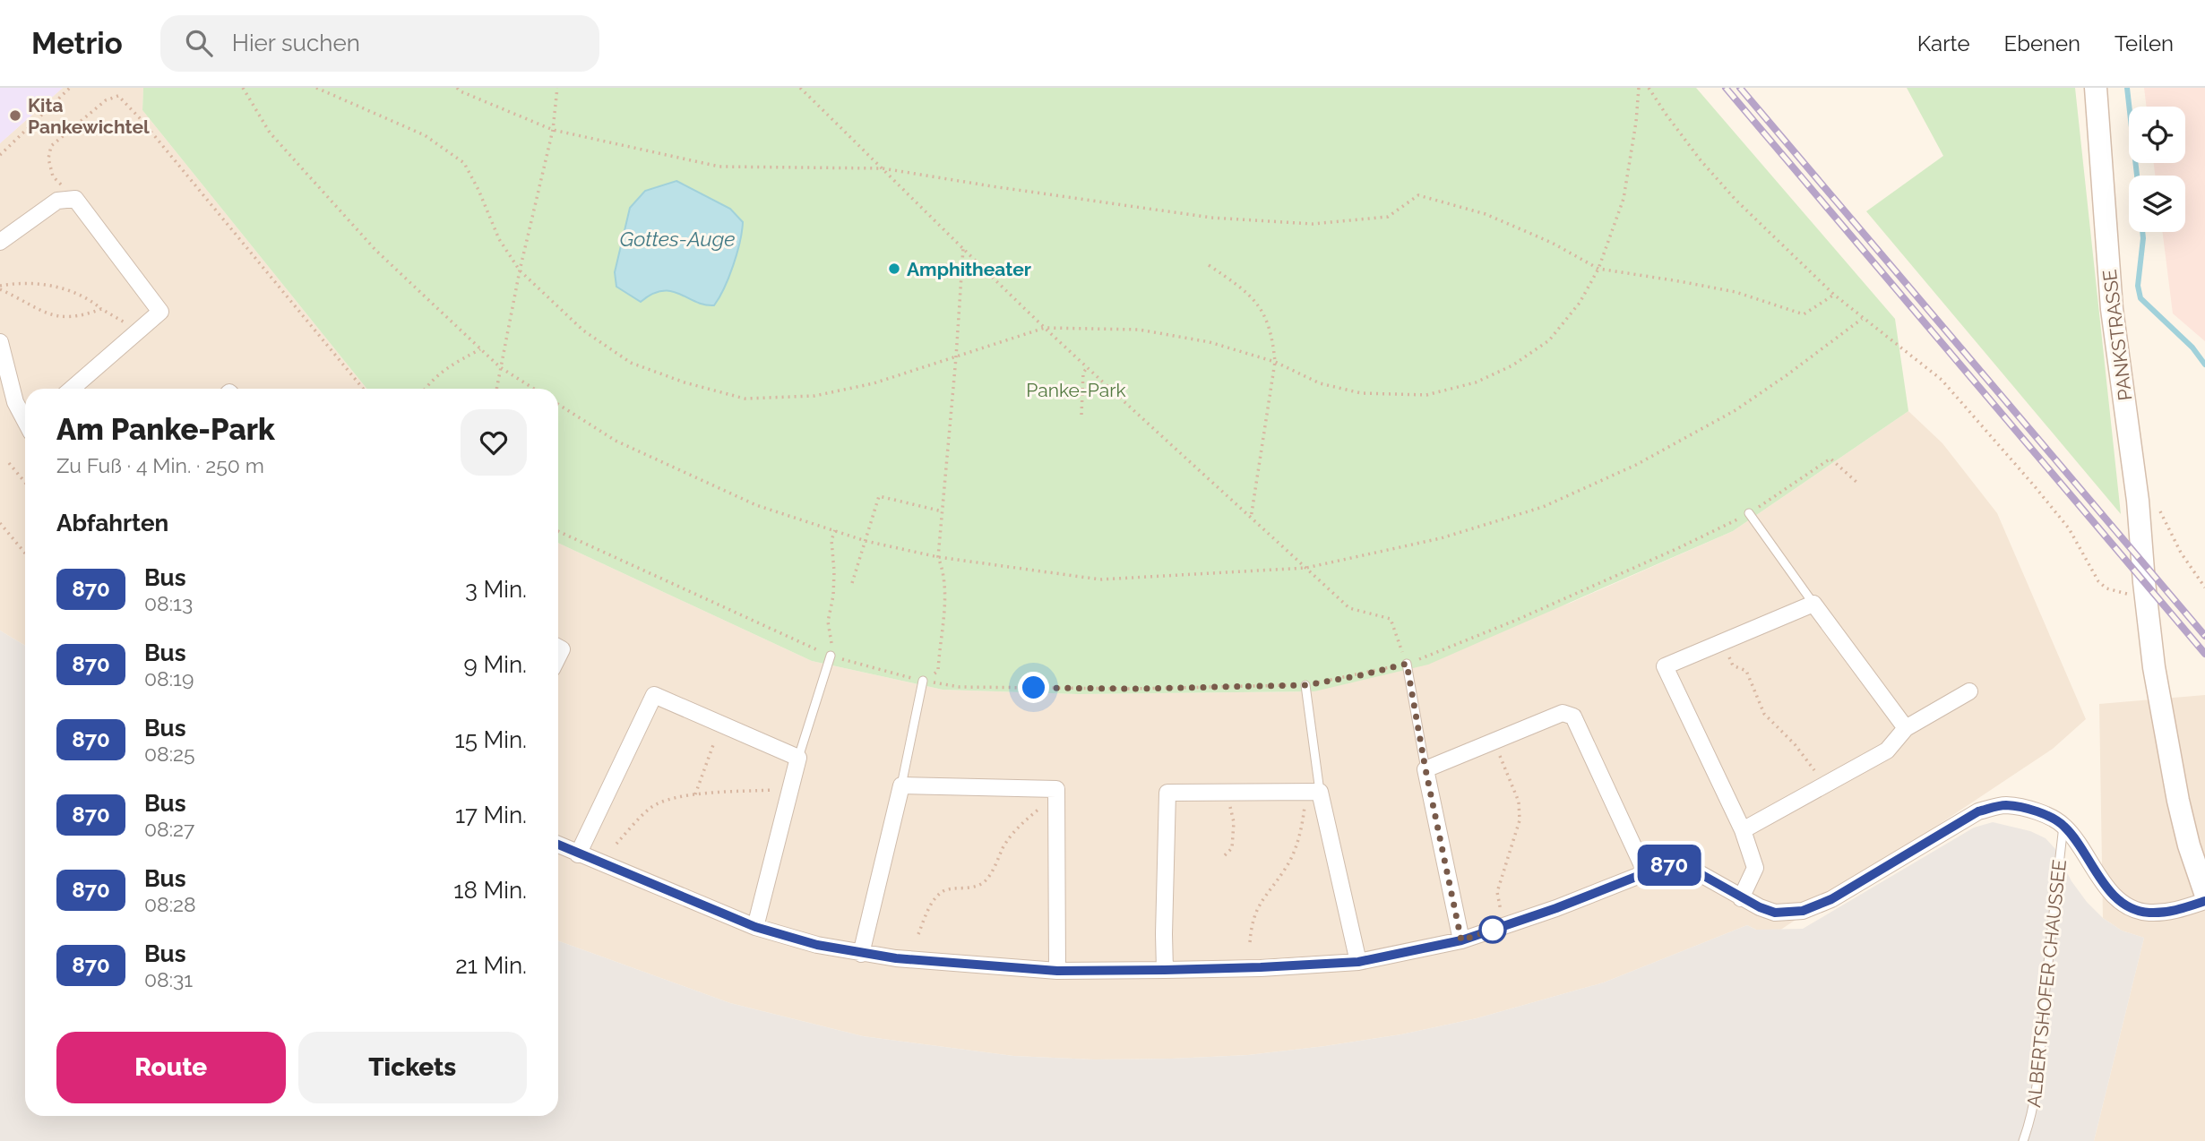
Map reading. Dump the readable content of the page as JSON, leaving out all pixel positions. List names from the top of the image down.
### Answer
{
  "streets": {
    "street": ["PANKSTRASSE"],
    "lane": ["ALBERTSHOFER CHAUSSEE"]
  },
  "water": ["Gottes-Auge"],
  "parks": ["Panke-Park"],
  "places": ["Kita Pankewichtel", "Amphitheater"],
  "lines": ["bus line 870"],
  "page": {
    "header": "Metrio",
    "search": "Hier suchen",
    "nav": ["Karte", "Ebenen", "Teilen"],
    "on_map": "870",
    "heading": [
      ["Am Panke-Park", "Zu Fuß · 4 Min. · 250 m"],
      "Abfahrten"
    ],
    "list": [
      {
        "mark": "870",
        "name": "Bus",
        "note": "08:13",
        "value": "3 Min."
      },
      {
        "mark": "870",
        "name": "Bus",
        "note": "08:19",
        "value": "9 Min."
      },
      {
        "mark": "870",
        "name": "Bus",
        "note": "08:25",
        "value": "15 Min."
      },
      {
        "mark": "870",
        "name": "Bus",
        "note": "08:27",
        "value": "17 Min."
      },
      {
        "mark": "870",
        "name": "Bus",
        "note": "08:28",
        "value": "18 Min."
      },
      {
        "mark": "870",
        "name": "Bus",
        "note": "08:31",
        "value": "21 Min."
      }
    ],
    "buttons": ["Route", "Tickets"]
  }
}
